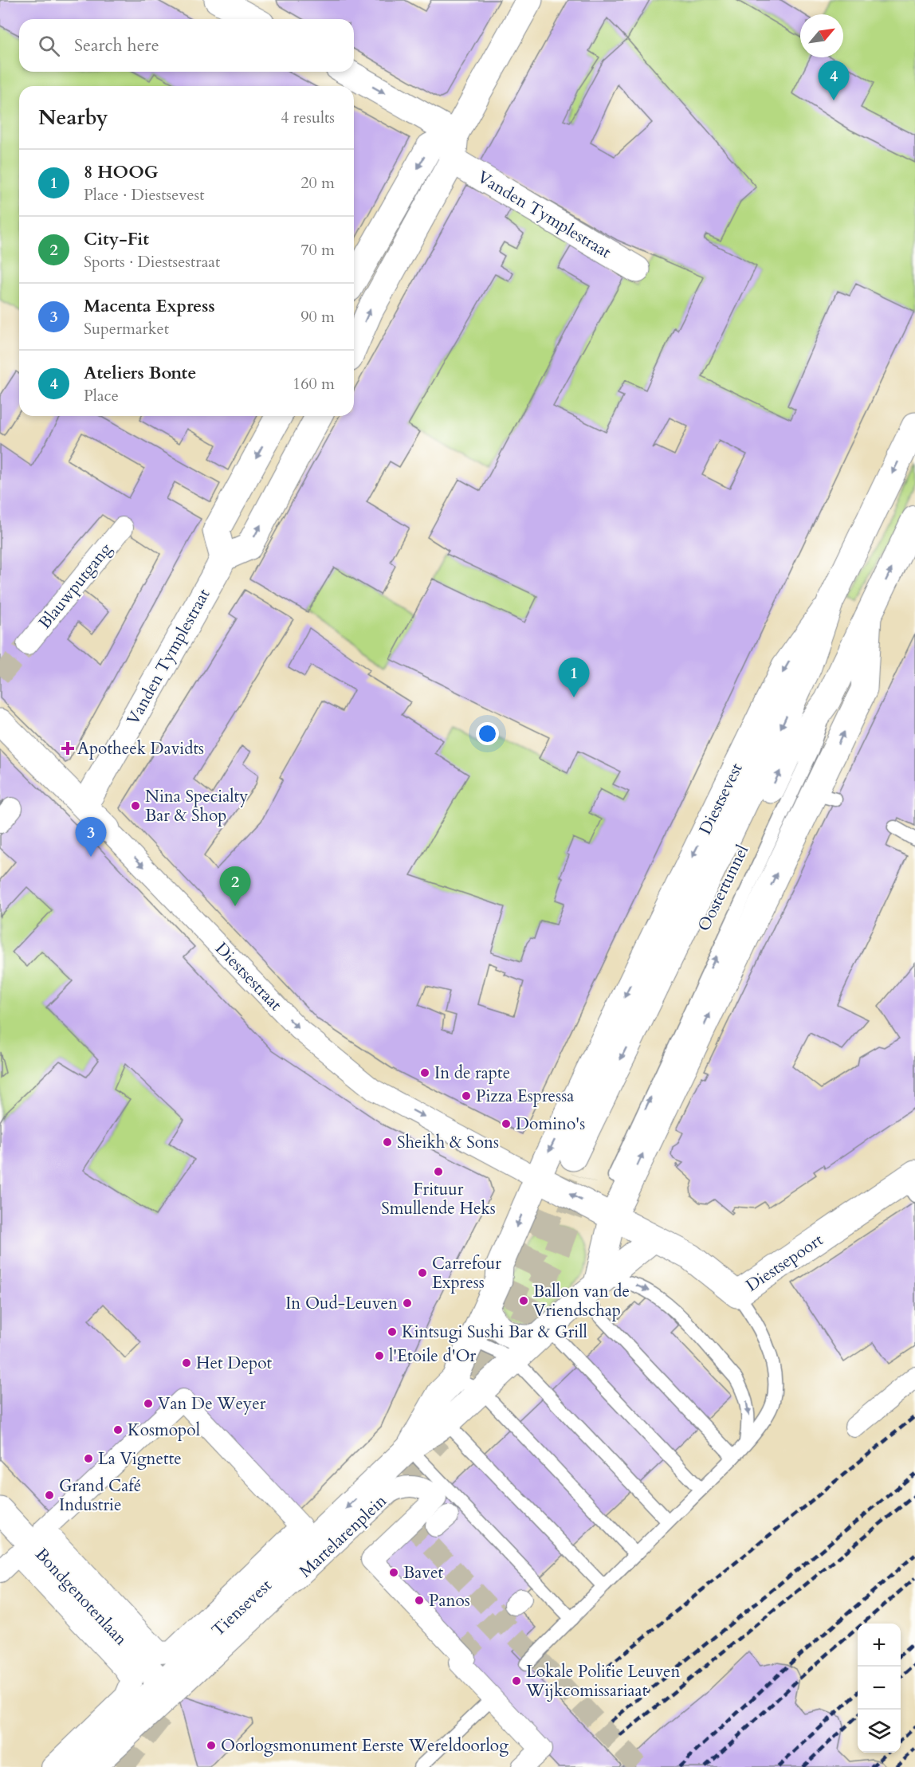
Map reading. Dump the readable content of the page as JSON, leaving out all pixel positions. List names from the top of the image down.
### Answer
{
  "streets": {
    "street": [
      "Vanden Tymplestraat",
      "Blauwputgang",
      "Diestsevest",
      "Oostertunnel",
      "Diestsestraat",
      "Diestsepoort",
      "Martelarenplein",
      "Bondgenotenlaan",
      "Tiensevest"
    ]
  },
  "crossings": [
    ["Vanden Tymplestraat", "Diestsestraat"],
    ["Diestsevest", "Oostertunnel"],
    ["Diestsevest", "Diestsestraat"],
    ["Diestsevest", "Tiensevest"],
    ["Diestsestraat", "Tiensevest"],
    ["Bondgenotenlaan", "Tiensevest"]
  ],
  "one_way": ["Diestsestraat"],
  "places": {
    "health": ["Apotheek Davidts"],
    "other": [
      "Nina Specialty Bar & Shop",
      "In de rapte",
      "Pizza Espressa",
      "Domino's",
      "Sheikh & Sons",
      "Frituur Smullende Heks",
      "Carrefour Express",
      "Ballon van de Vriendschap",
      "In Oud-Leuven",
      "Kintsugi Sushi Bar & Grill",
      "l'Etoile d'Or",
      "Het Depot",
      "Van De Weyer",
      "Kosmopol",
      "La Vignette",
      "Grand Café Industrie",
      "Bavet",
      "Panos",
      "Lokale Politie Leuven Wijkcomissariaat",
      "Oorlogsmonument Eerste Wereldoorlog"
    ]
  },
  "north": "top right",
  "page": {
    "search": "Search here",
    "pins": [
      "4",
      "1",
      "3",
      "2"
    ],
    "heading": ["Nearby", "4 results"],
    "list": [
      {
        "mark": "1",
        "name": "8 HOOG",
        "note": "Place · Diestsevest",
        "value": "20 m"
      },
      {
        "mark": "2",
        "name": "City-Fit",
        "note": "Sports · Diestsestraat",
        "value": "70 m"
      },
      {
        "mark": "3",
        "name": "Macenta Express",
        "note": "Supermarket",
        "value": "90 m"
      },
      {
        "mark": "4",
        "name": "Ateliers Bonte",
        "note": "Place",
        "value": "160 m"
      }
    ],
    "map_buttons": ["+", "−"]
  }
}
